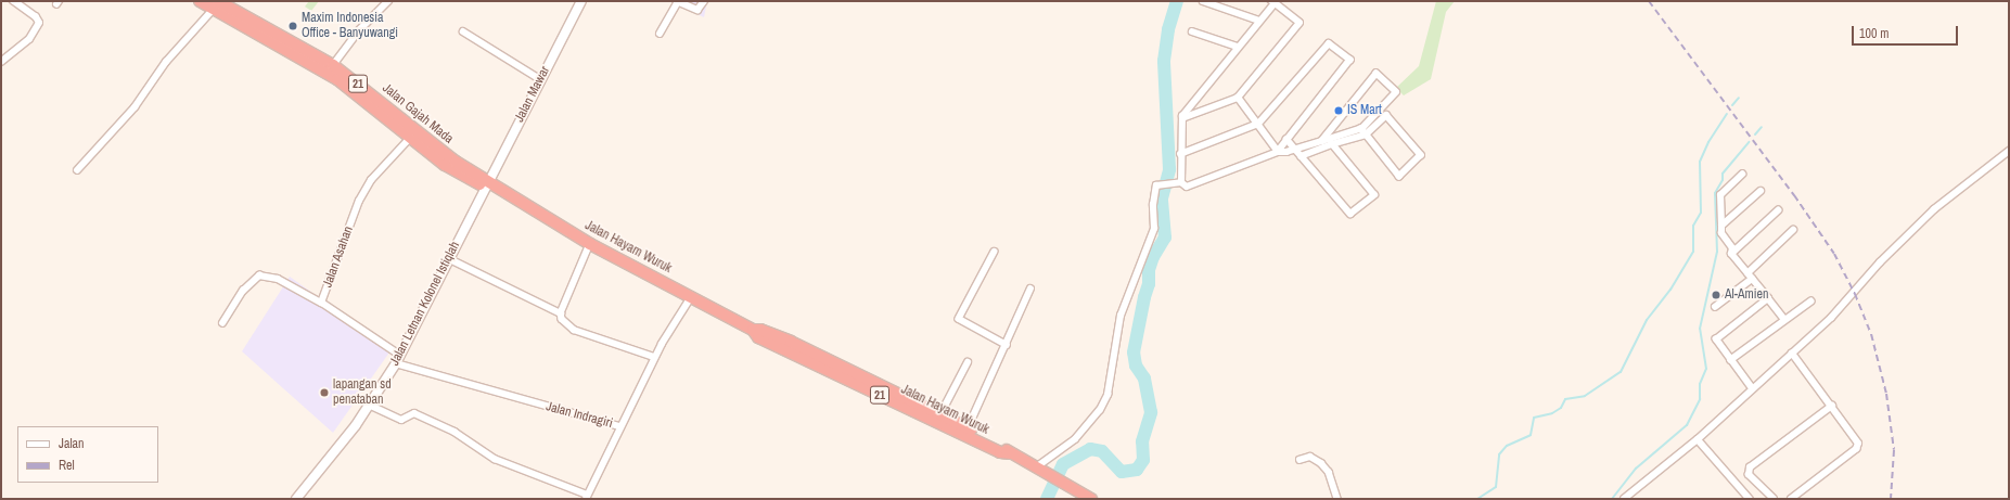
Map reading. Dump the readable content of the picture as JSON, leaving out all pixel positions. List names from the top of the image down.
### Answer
{
  "streets": {
    "highway": ["21", "Jalan Gajah Mada", "Jalan Hayam Wuruk"],
    "street": [
      "Jalan Mawar",
      "Jalan Asahan",
      "Jalan Letnan Kolonel Istiqlah",
      "Jalan Indragiri"
    ]
  },
  "crossings": [
    ["21", "Jalan Mawar"],
    ["21", "Jalan Gajah Mada"],
    ["21", "Jalan Hayam Wuruk"],
    ["21", "Jalan Asahan"],
    ["21", "Jalan Letnan Kolonel Istiqlah"],
    ["Jalan Mawar", "Jalan Gajah Mada"],
    ["Jalan Mawar", "Jalan Hayam Wuruk"],
    ["Jalan Mawar", "Jalan Letnan Kolonel Istiqlah"],
    ["Jalan Gajah Mada", "Jalan Hayam Wuruk"],
    ["Jalan Gajah Mada", "Jalan Asahan"],
    ["Jalan Gajah Mada", "Jalan Letnan Kolonel Istiqlah"],
    ["Jalan Hayam Wuruk", "Jalan Letnan Kolonel Istiqlah"],
    ["Jalan Hayam Wuruk", "Jalan Indragiri"],
    ["Jalan Asahan", "Jalan Letnan Kolonel Istiqlah"],
    ["Jalan Asahan", "Jalan Indragiri"],
    ["Jalan Letnan Kolonel Istiqlah", "Jalan Indragiri"]
  ],
  "places": [
    "Maxim Indonesia Office - Banyuwangi",
    "IS Mart",
    "Al-Amien",
    "lapangan sd penataban"
  ],
  "legend": ["Jalan", "Rel"],
  "scale_bar": "100 m"
}
